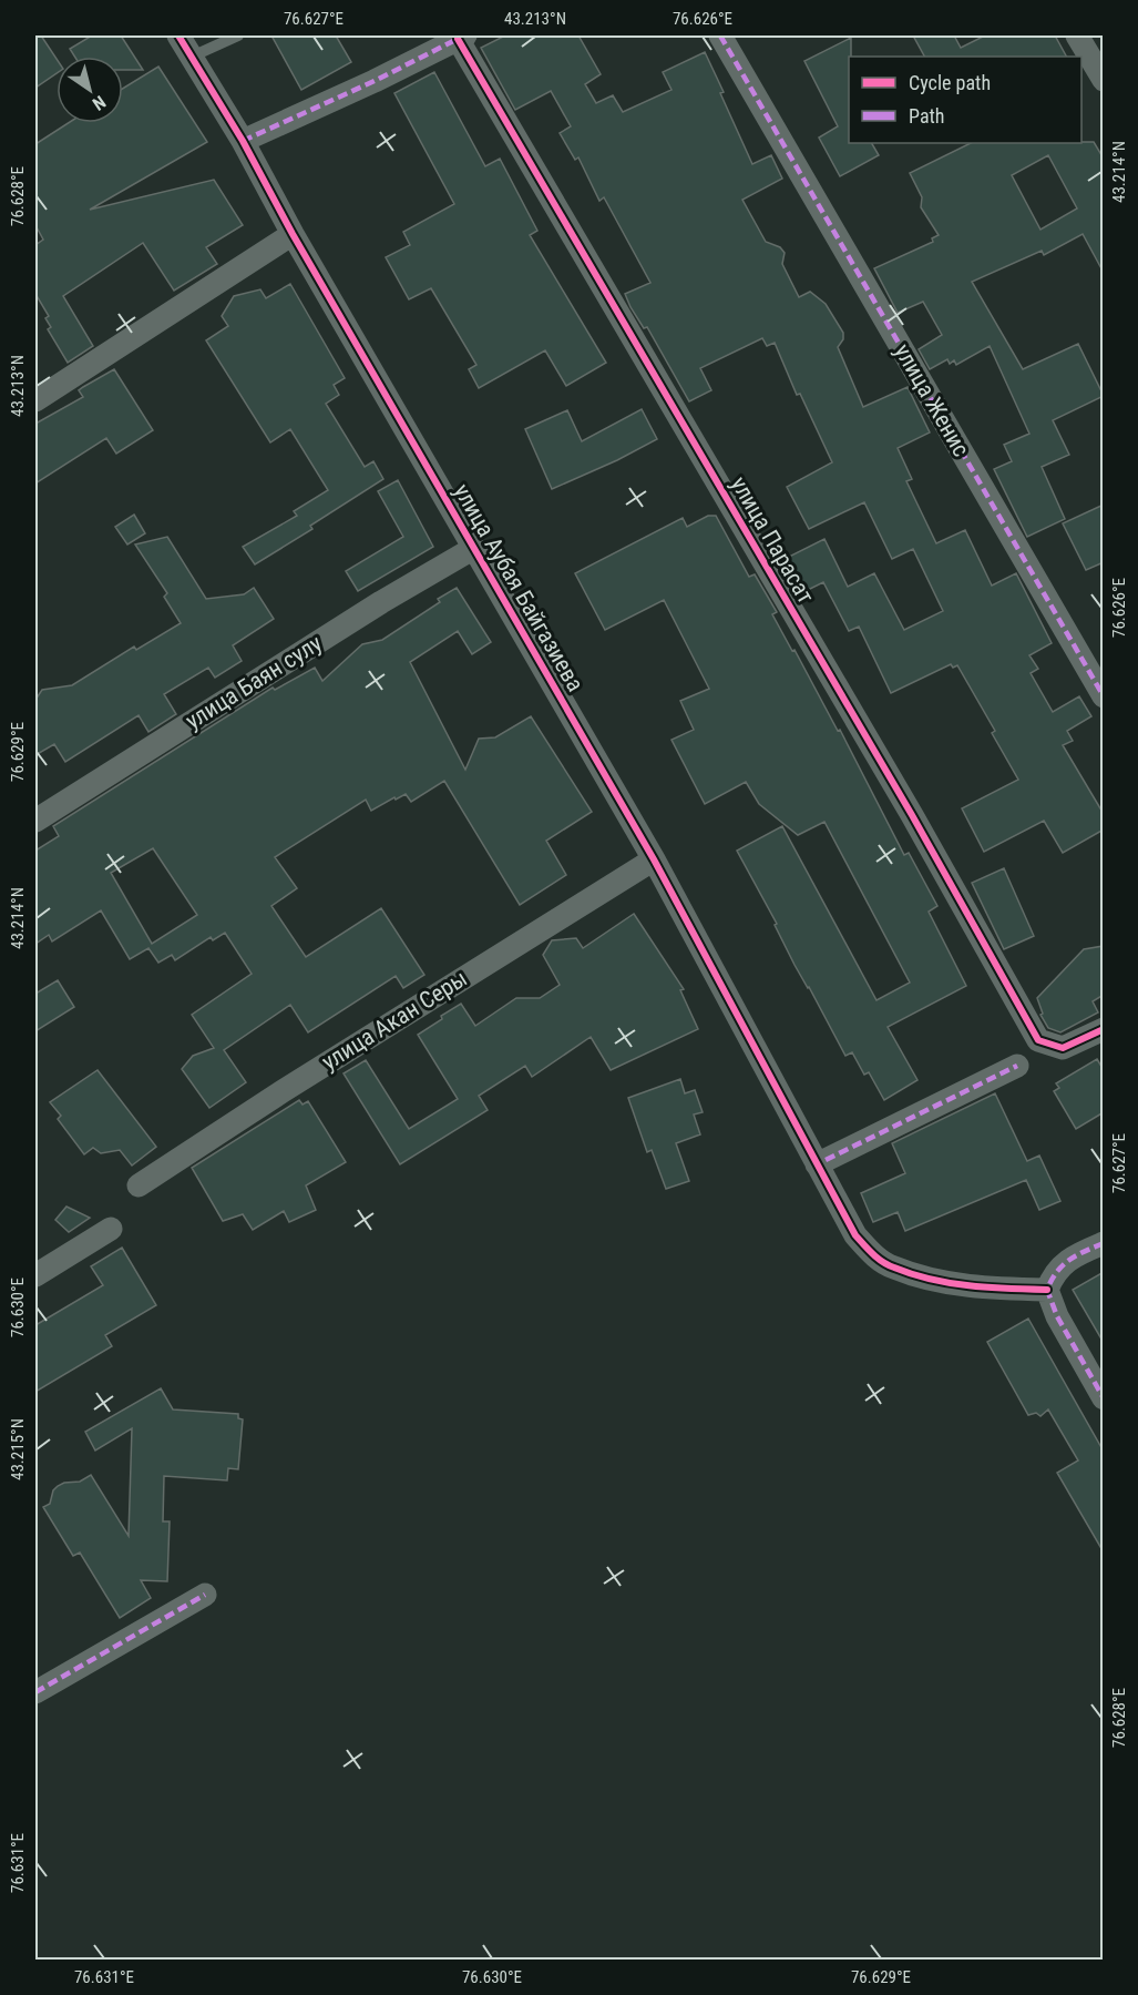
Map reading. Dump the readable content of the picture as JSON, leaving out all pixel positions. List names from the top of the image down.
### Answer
{
  "streets": {
    "street": [
      "улица Женис",
      "улица Парасат",
      "улица Аубая Байгазиева",
      "улица Баян сулу",
      "улица Акан Серы"
    ]
  },
  "crossings": [
    ["улица Аубая Байгазиева", "улица Баян сулу"],
    ["улица Аубая Байгазиева", "улица Акан Серы"]
  ],
  "legend": ["Cycle path", "Path"],
  "north": "bottom right",
  "coordinates": [
    "76.627°E",
    "43.213°N",
    "76.626°E",
    "43.214°N",
    "76.628°E",
    "76.629°E",
    "76.630°E",
    "43.215°N",
    "76.631°E"
  ]
}
